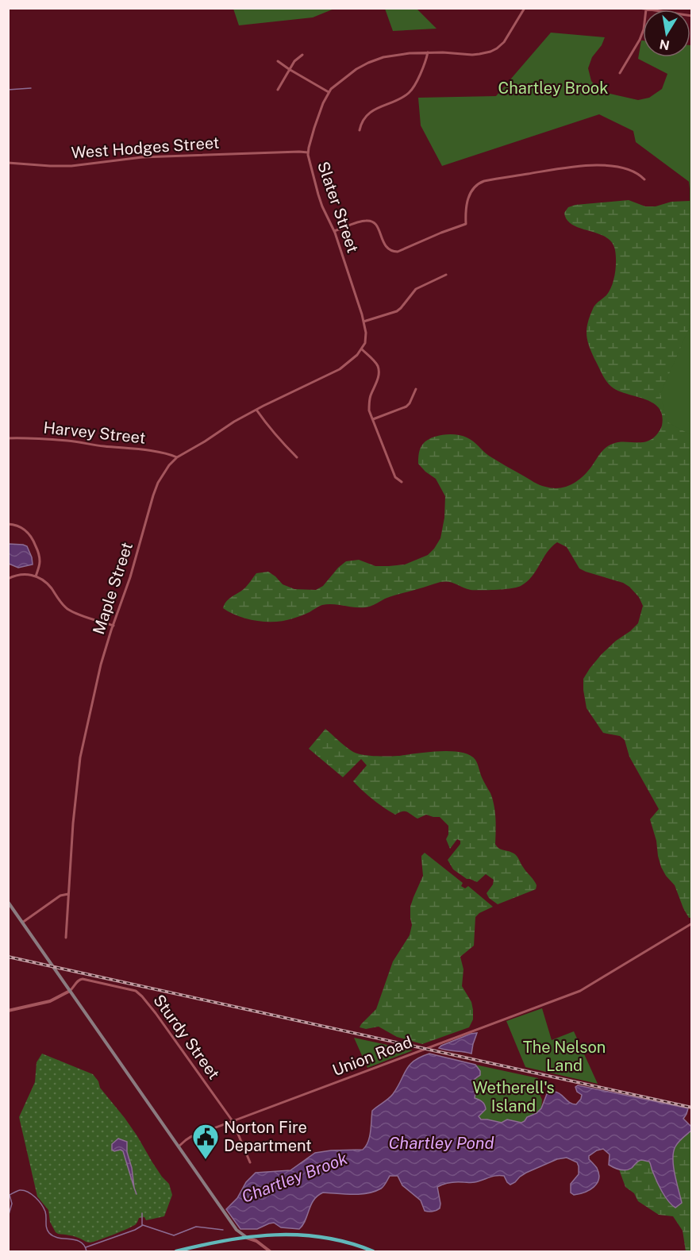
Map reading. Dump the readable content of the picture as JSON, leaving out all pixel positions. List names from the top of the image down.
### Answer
{
  "streets": {
    "street": [
      "West Hodges Street",
      "Slater Street",
      "Harvey Street",
      "Maple Street",
      "Sturdy Street",
      "Union Road"
    ]
  },
  "crossings": [
    ["West Hodges Street", "Slater Street"],
    ["Slater Street", "Maple Street"],
    ["Harvey Street", "Maple Street"],
    ["Sturdy Street", "Union Road"]
  ],
  "water": ["Chartley Pond", "Chartley Brook"],
  "parks": ["Chartley Brook", "The Nelson Land", "Wetherell's Island"],
  "places": {
    "public building": ["Norton Fire Department"]
  },
  "north": "bottom"
}
